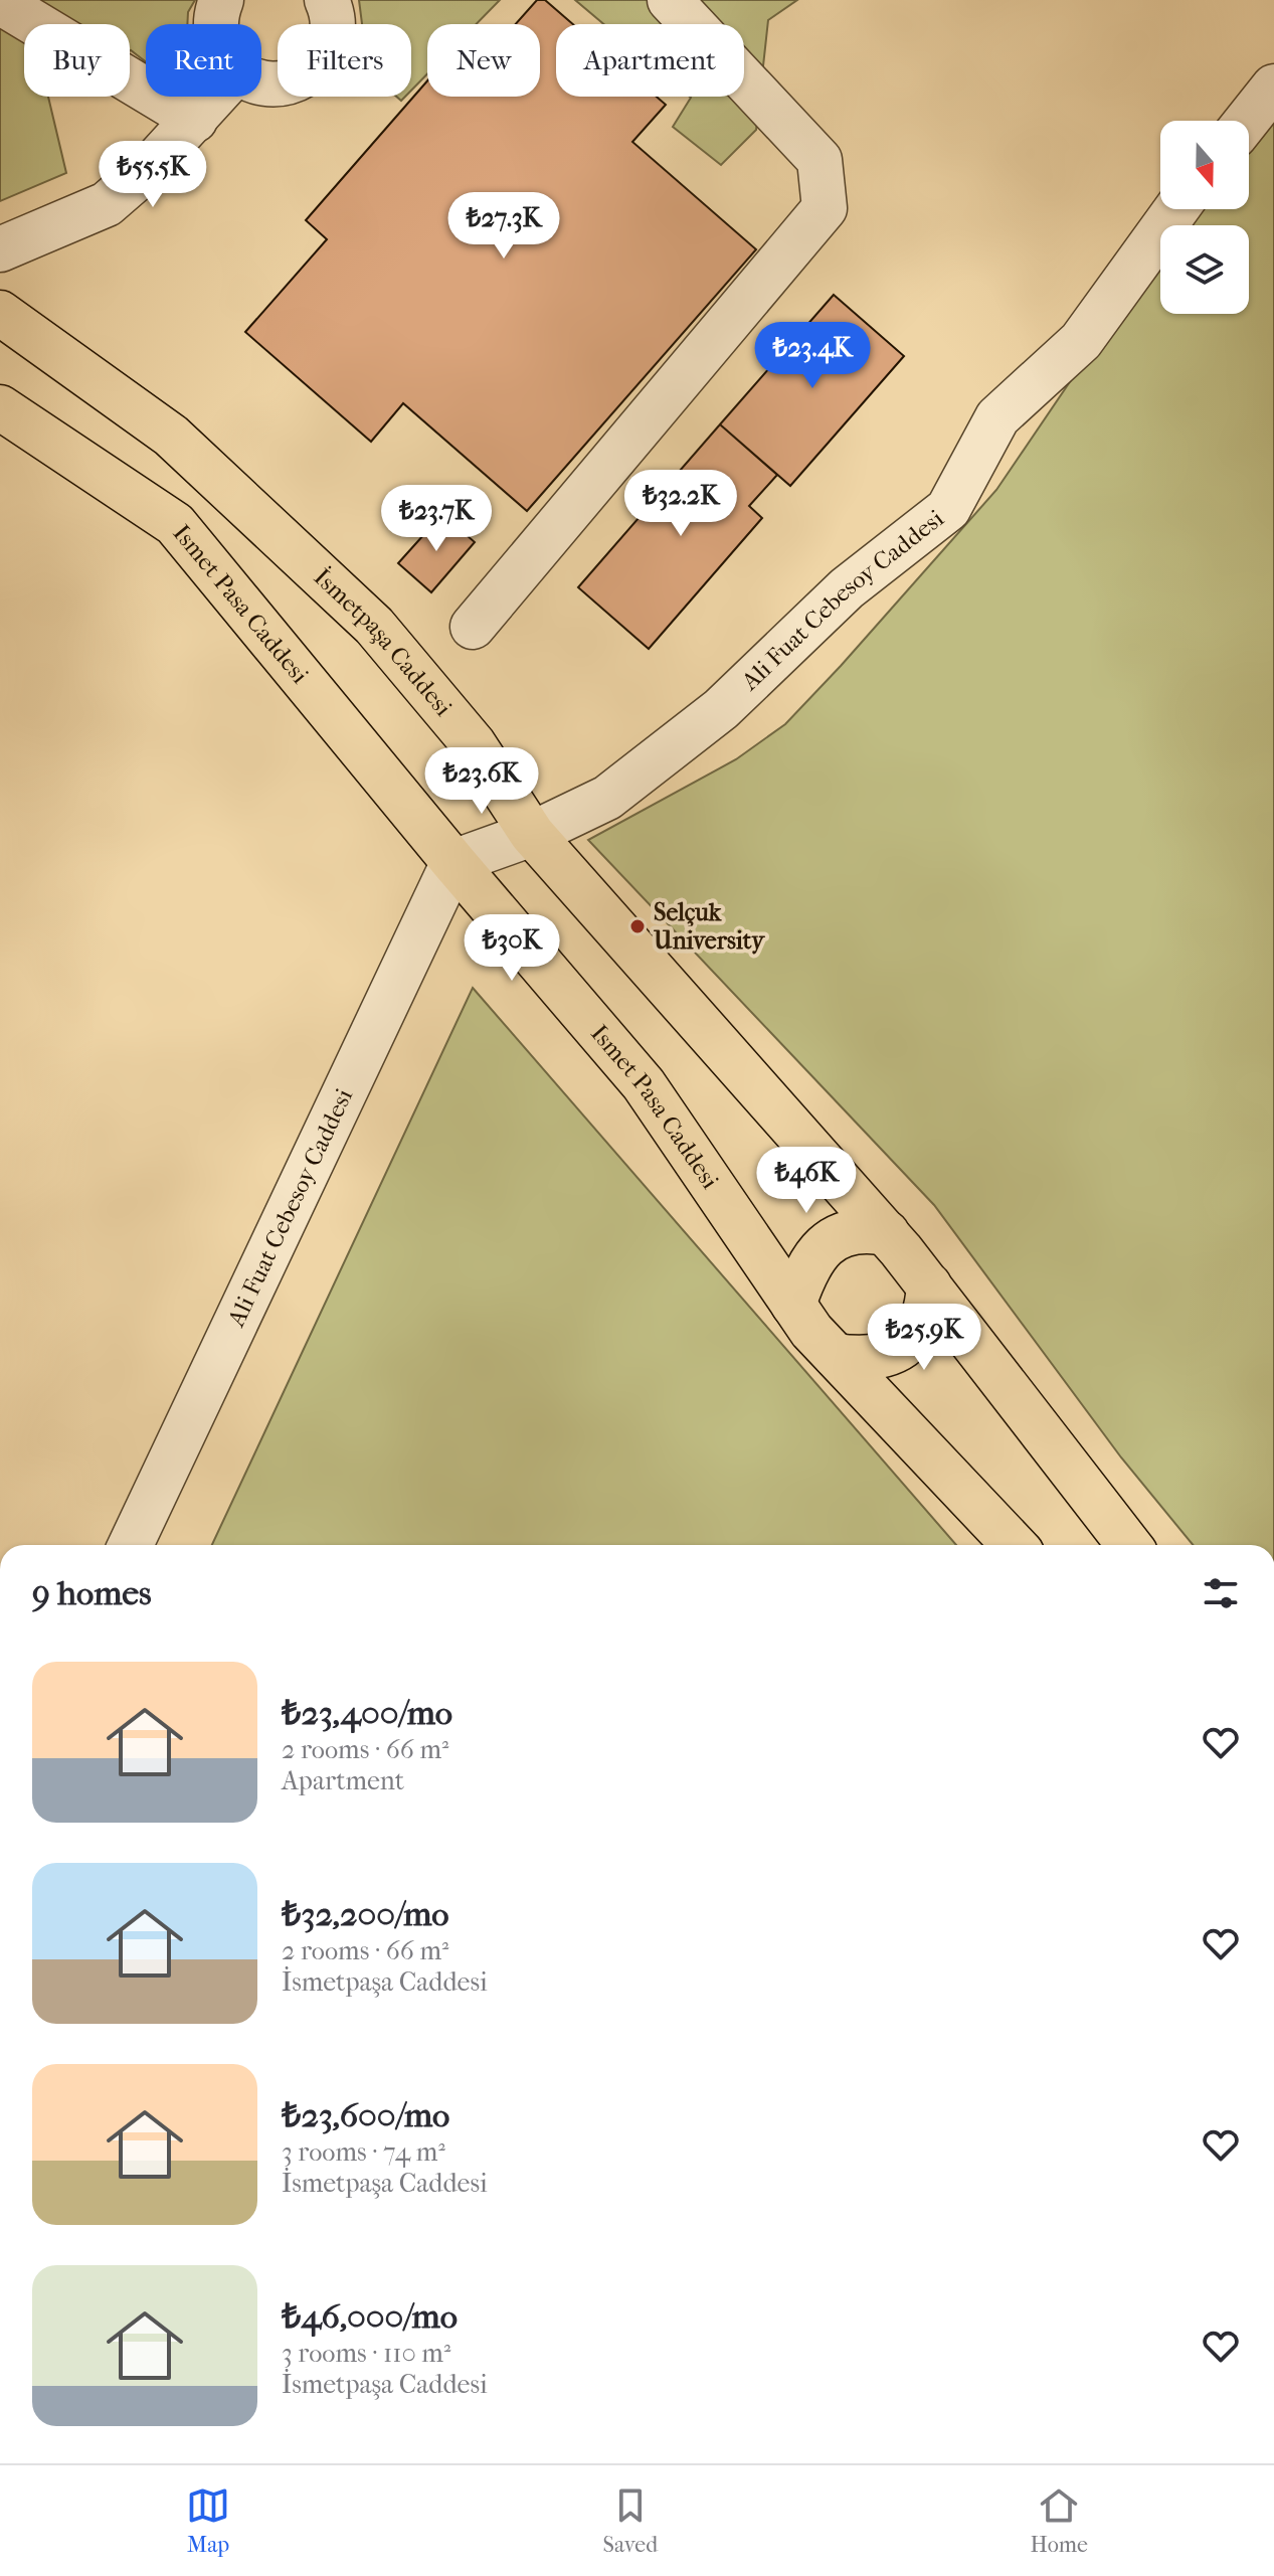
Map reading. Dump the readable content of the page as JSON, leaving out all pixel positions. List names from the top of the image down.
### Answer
{
  "streets": {
    "main road": ["Ismet Pasa Caddesi", "İsmetpaşa Caddesi"],
    "street": ["Ali Fuat Cebesoy Caddesi"]
  },
  "crossings": [
    ["Ali Fuat Cebesoy Caddesi", "Ismet Pasa Caddesi"],
    ["Ali Fuat Cebesoy Caddesi", "İsmetpaşa Caddesi"],
    ["Ismet Pasa Caddesi", "İsmetpaşa Caddesi"]
  ],
  "places": ["Selçuk University"],
  "north": "bottom",
  "page": {
    "chip": [
      "Buy",
      "Rent",
      "Filters",
      "New",
      "Apartment"
    ],
    "price": [
      "₺55.5K",
      "₺27.3K",
      "₺23.4K",
      "₺32.2K",
      "₺23.7K",
      "₺23.6K",
      "₺30K",
      "₺46K",
      "₺25.9K"
    ],
    "heading": "9 homes",
    "list": [
      {
        "name": "₺23,400/mo",
        "note": "2 rooms · 66 m² · Apartment"
      },
      {
        "name": "₺32,200/mo",
        "note": "2 rooms · 66 m² · İsmetpaşa Caddesi"
      },
      {
        "name": "₺23,600/mo",
        "note": "3 rooms · 74 m² · İsmetpaşa Caddesi"
      },
      {
        "name": "₺46,000/mo",
        "note": "3 rooms · 110 m² · İsmetpaşa Caddesi"
      }
    ],
    "tabs": ["Map", "Saved", "Home"]
  }
}
